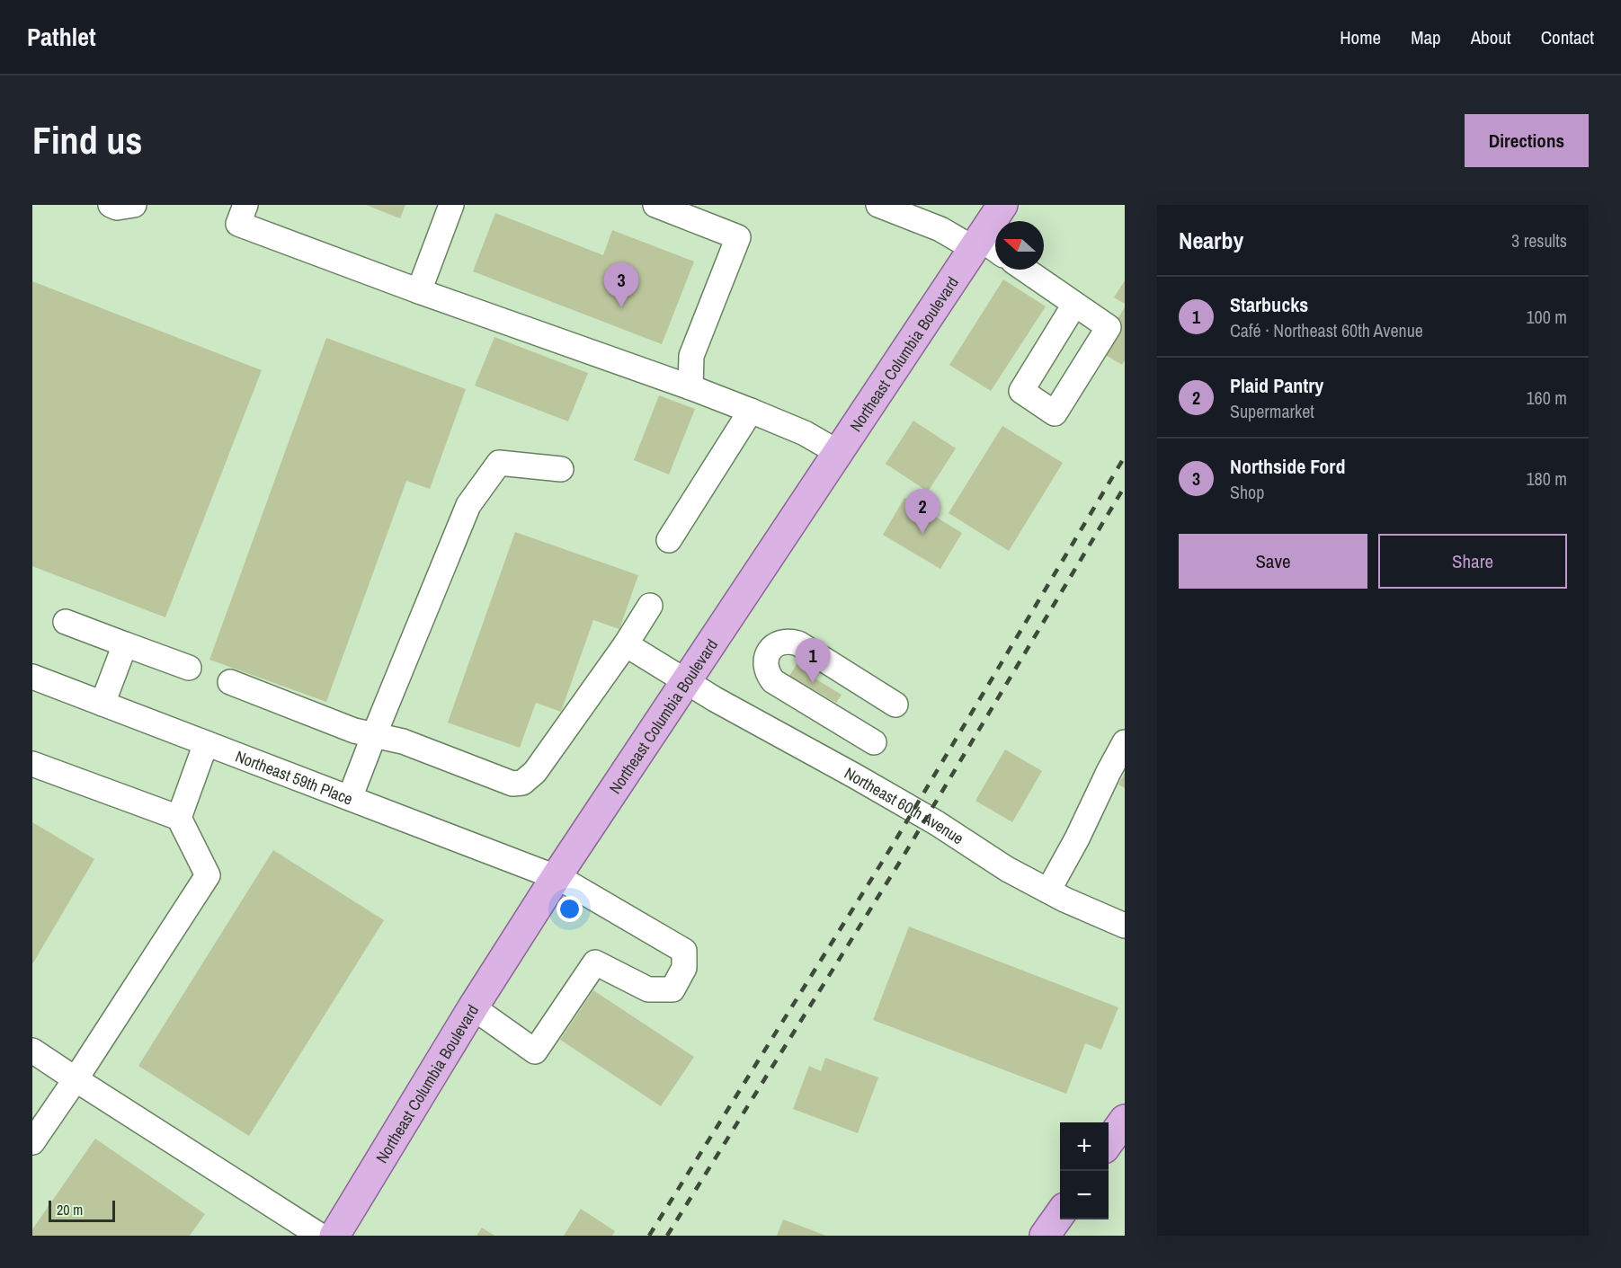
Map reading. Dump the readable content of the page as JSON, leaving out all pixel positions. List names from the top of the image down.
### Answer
{
  "streets": {
    "main road": ["Northeast Columbia Boulevard"],
    "street": ["Northeast 59th Place", "Northeast 60th Avenue"]
  },
  "crossings": [
    ["Northeast Columbia Boulevard", "Northeast 59th Place"],
    ["Northeast Columbia Boulevard", "Northeast 60th Avenue"]
  ],
  "scale_bar": "20 m",
  "north": "left",
  "page": {
    "header": "Pathlet",
    "nav": [
      "Home",
      "Map",
      "About",
      "Contact"
    ],
    "buttons": [
      "Directions",
      ["Save", "Share"]
    ],
    "title": "Find us",
    "heading": ["Nearby", "3 results"],
    "pins": ["3", "2", "1"],
    "list": [
      {
        "mark": "1",
        "name": "Starbucks",
        "note": "Café · Northeast 60th Avenue",
        "value": "100 m"
      },
      {
        "mark": "2",
        "name": "Plaid Pantry",
        "note": "Supermarket",
        "value": "160 m"
      },
      {
        "mark": "3",
        "name": "Northside Ford",
        "note": "Shop",
        "value": "180 m"
      }
    ],
    "map_buttons": ["+", "−"],
    "scale": "20 m"
  }
}
